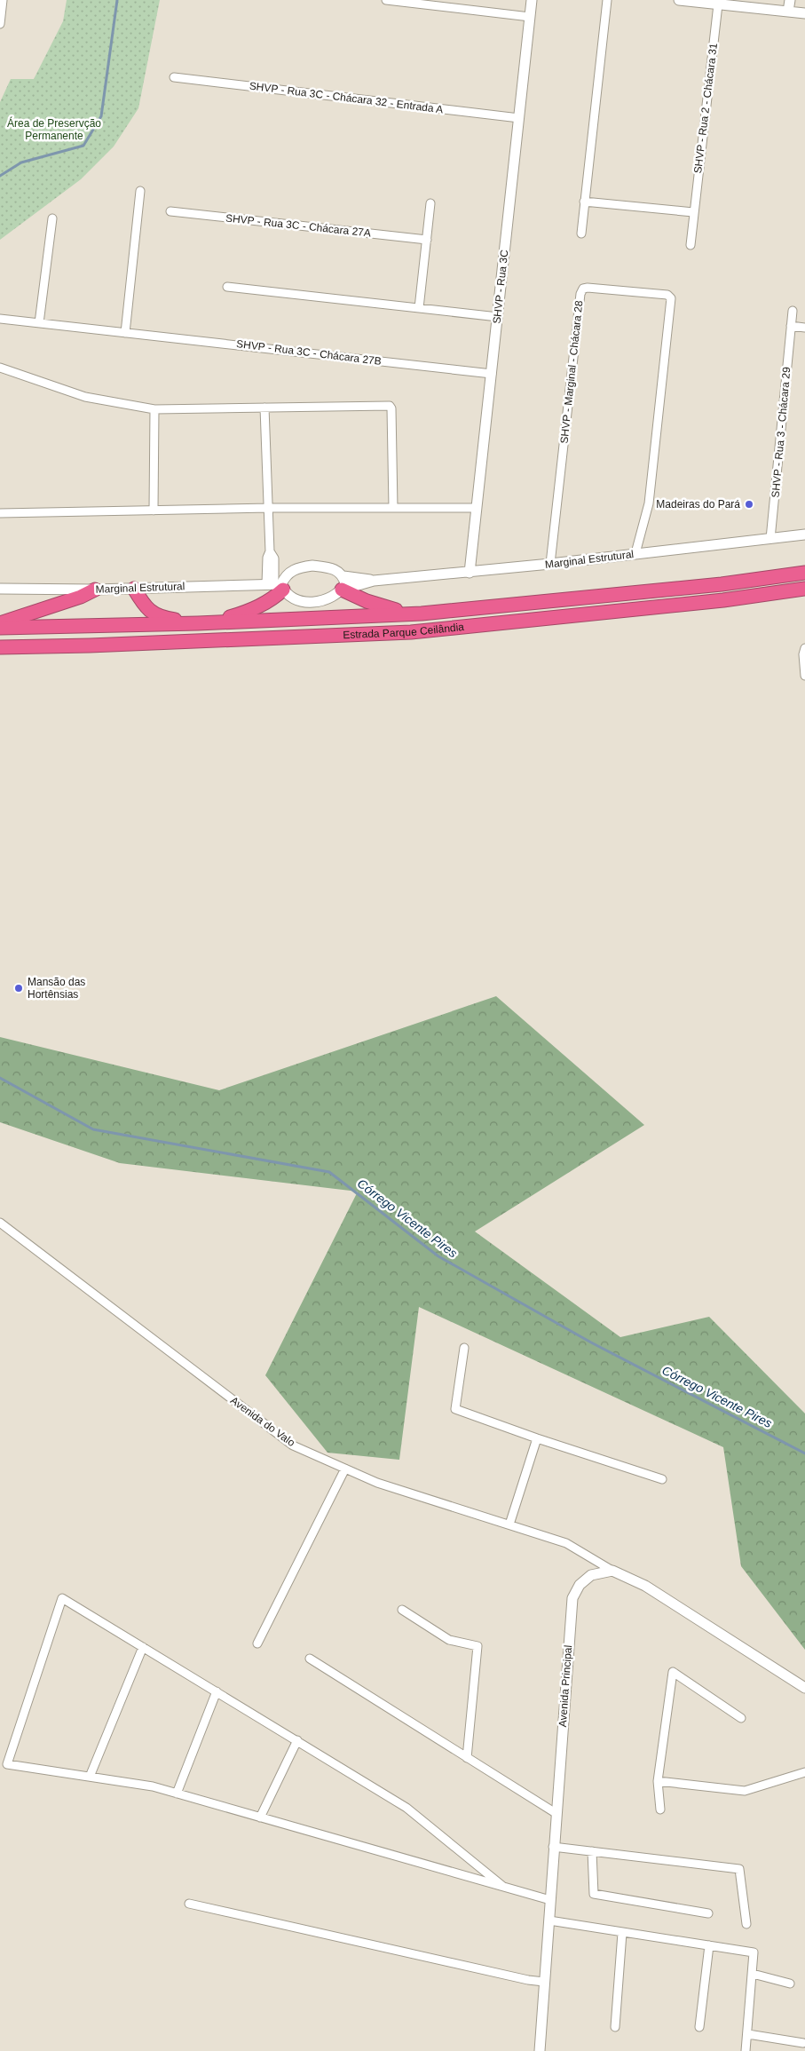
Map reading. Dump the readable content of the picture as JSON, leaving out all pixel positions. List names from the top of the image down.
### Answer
{
  "streets": {
    "highway": ["Estrada Parque Ceilândia"],
    "street": [
      "SHVP - Rua 3C - Chácara 32 - Entrada A",
      "SHVP - Rua 2 - Chácara 31",
      "SHVP - Rua 3C - Chácara 27A",
      "SHVP - Rua 3C",
      "SHVP - Rua 3C - Chácara 27B",
      "SHVP - Marginal - Chácara 28",
      "SHVP - Rua 3 - Chácara 29",
      "Marginal Estrutural",
      "Avenida do Valo",
      "Avenida Principal"
    ]
  },
  "crossings": [
    ["SHVP - Rua 3C - Chácara 32 - Entrada A", "SHVP - Rua 3C"],
    ["SHVP - Rua 3C", "SHVP - Rua 3C - Chácara 27B"],
    ["SHVP - Rua 3C", "Marginal Estrutural"],
    ["SHVP - Marginal - Chácara 28", "Marginal Estrutural"],
    ["SHVP - Rua 3 - Chácara 29", "Marginal Estrutural"],
    ["Avenida do Valo", "Avenida Principal"]
  ],
  "water": ["Córrego Vicente Pires"],
  "parks": ["Área de Preservção Permanente"],
  "places": ["Madeiras do Pará", "Mansão das Hortênsias"]
}
